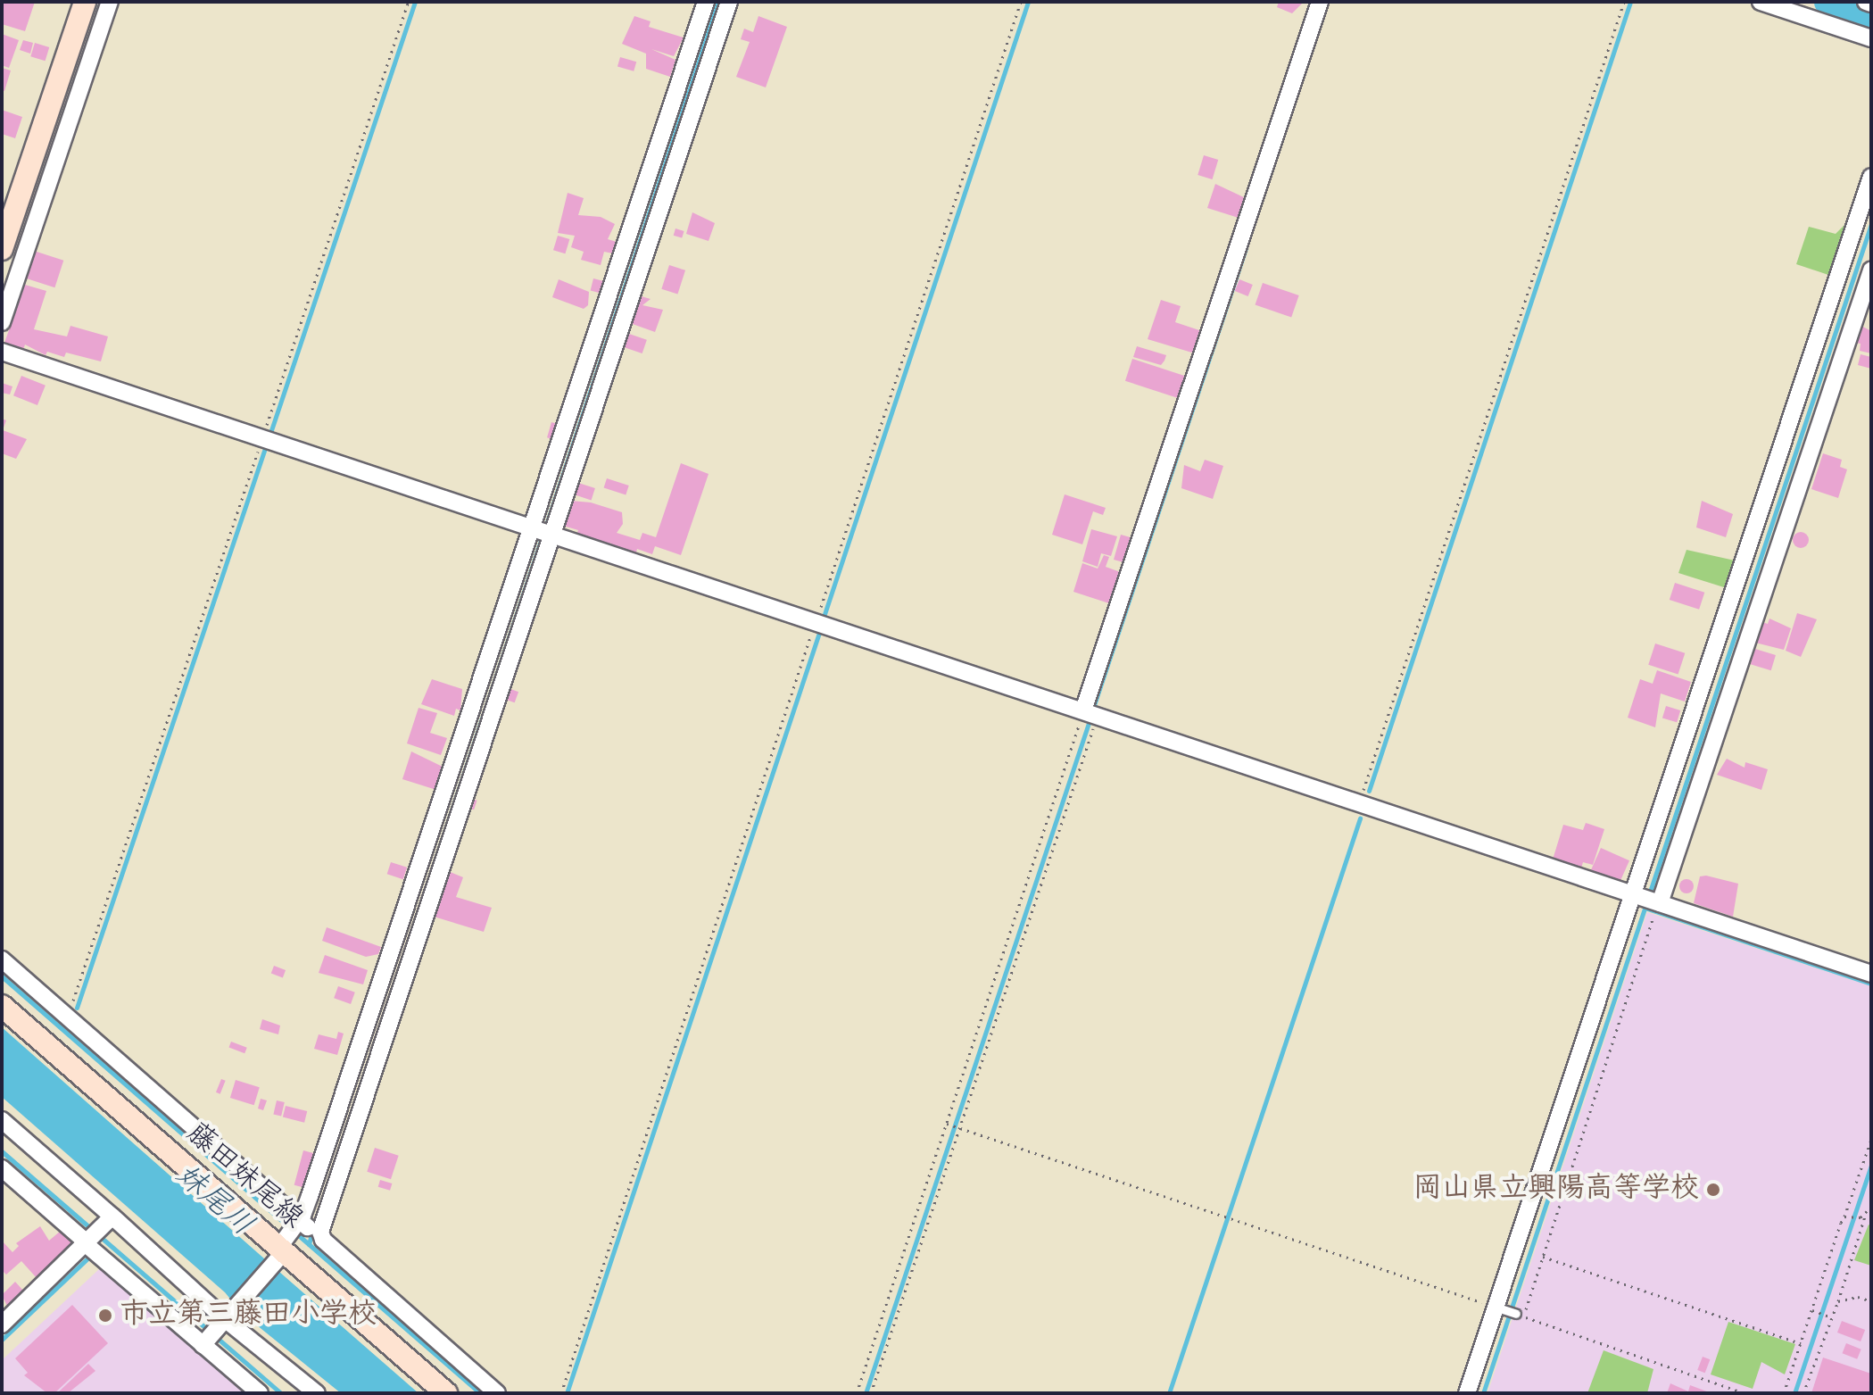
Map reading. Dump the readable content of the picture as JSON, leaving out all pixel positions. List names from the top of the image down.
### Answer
{
  "streets": {
    "main road": ["藤田妹尾線"]
  },
  "water": ["妹尾川"],
  "places": ["岡山県立興陽高等学校", "市立第三藤田小学校"]
}
